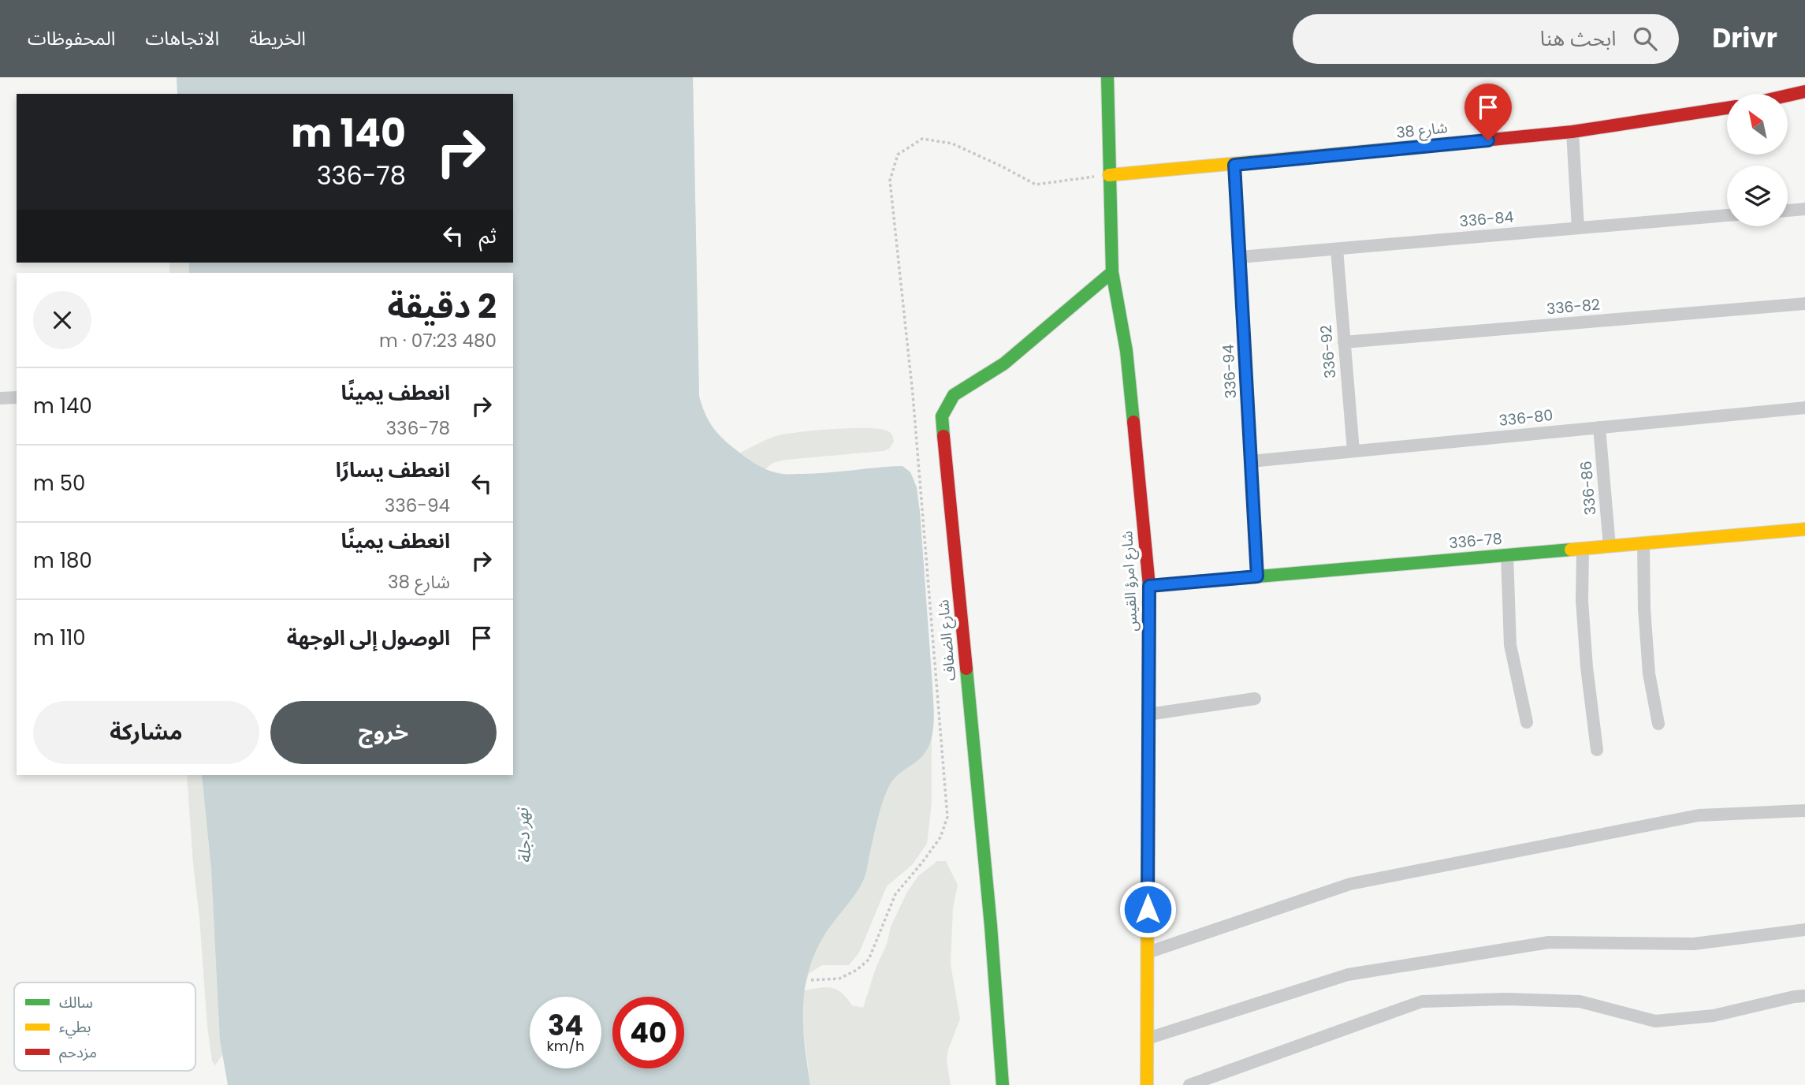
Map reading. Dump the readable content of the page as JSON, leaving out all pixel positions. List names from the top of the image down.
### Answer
{
  "streets": {
    "street": [
      "شارع 38",
      "336-84",
      "336-82",
      "336-92",
      "336-94",
      "336-80",
      "336-86",
      "336-78",
      "شارع امرؤ القيس",
      "شارع الضفاف"
    ]
  },
  "crossings": [
    ["شارع 38", "336-94"],
    ["شارع 38", "شارع امرؤ القيس"],
    ["336-84", "336-92"],
    ["336-84", "336-94"],
    ["336-82", "336-92"],
    ["336-92", "336-80"],
    ["336-94", "336-80"],
    ["336-94", "336-78"],
    ["336-80", "336-86"],
    ["336-86", "336-78"],
    ["336-78", "شارع امرؤ القيس"],
    ["شارع امرؤ القيس", "شارع الضفاف"]
  ],
  "water": ["نهر دجلة"],
  "legend": ["سالك", "بطيء", "مزدحم"],
  "north": "top left",
  "page": {
    "header": "Drivr",
    "search": "ابحث هنا",
    "nav": ["الخريطة", "الاتجاهات", "المحفوظات"],
    "turn": ["140 m", "336-78"],
    "then": "ثم",
    "heading": ["2 دقيقة", "480 m · 07:23"],
    "list": [
      {
        "name": "انعطف يمينًا",
        "note": "336-78",
        "value": "140 m"
      },
      {
        "name": "انعطف يسارًا",
        "note": "336-94",
        "value": "50 m"
      },
      {
        "name": "انعطف يمينًا",
        "note": "شارع 38",
        "value": "180 m"
      },
      {
        "name": "الوصول إلى الوجهة",
        "value": "110 m"
      }
    ],
    "buttons": ["خروج", "مشاركة"],
    "speed": "34 km/h",
    "limit": "40"
  }
}
